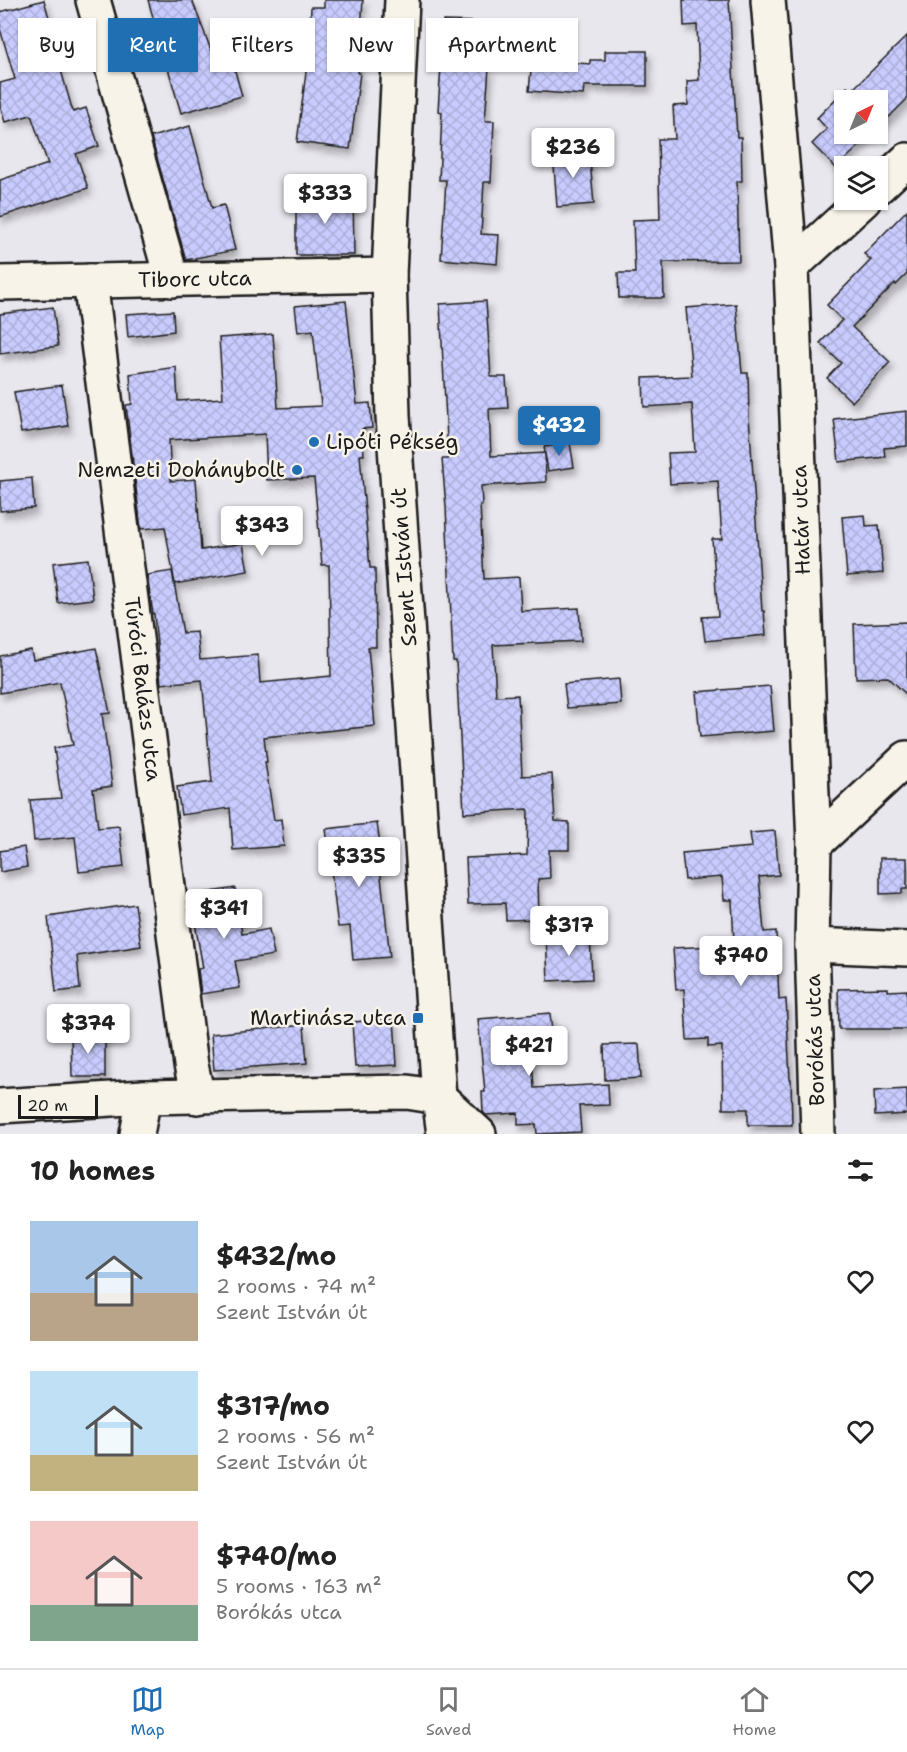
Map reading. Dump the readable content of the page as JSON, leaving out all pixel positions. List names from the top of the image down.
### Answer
{
  "streets": {
    "street": [
      "Tiborc utca",
      "Határ utca",
      "Szent István út",
      "Túróci Balázs utca",
      "Borókás utca"
    ]
  },
  "crossings": [
    ["Tiborc utca", "Szent István út"],
    ["Tiborc utca", "Túróci Balázs utca"],
    ["Határ utca", "Borókás utca"]
  ],
  "places": {
    "other": ["Lipóti Pékség", "Nemzeti Dohánybolt"],
    "transit": ["Martinász utca"]
  },
  "scale_bar": "20 m",
  "north": "top right",
  "page": {
    "chip": [
      "Buy",
      "Rent",
      "Filters",
      "New",
      "Apartment"
    ],
    "price": [
      "$236",
      "$333",
      "$432",
      "$343",
      "$335",
      "$341",
      "$317",
      "$740",
      "$374",
      "$421"
    ],
    "scale": "20 m",
    "heading": "10 homes",
    "list": [
      {
        "name": "$432/mo",
        "note": "2 rooms · 74 m² · Szent István út"
      },
      {
        "name": "$317/mo",
        "note": "2 rooms · 56 m² · Szent István út"
      },
      {
        "name": "$740/mo",
        "note": "5 rooms · 163 m² · Borókás utca"
      }
    ],
    "tabs": ["Map", "Saved", "Home"]
  }
}
